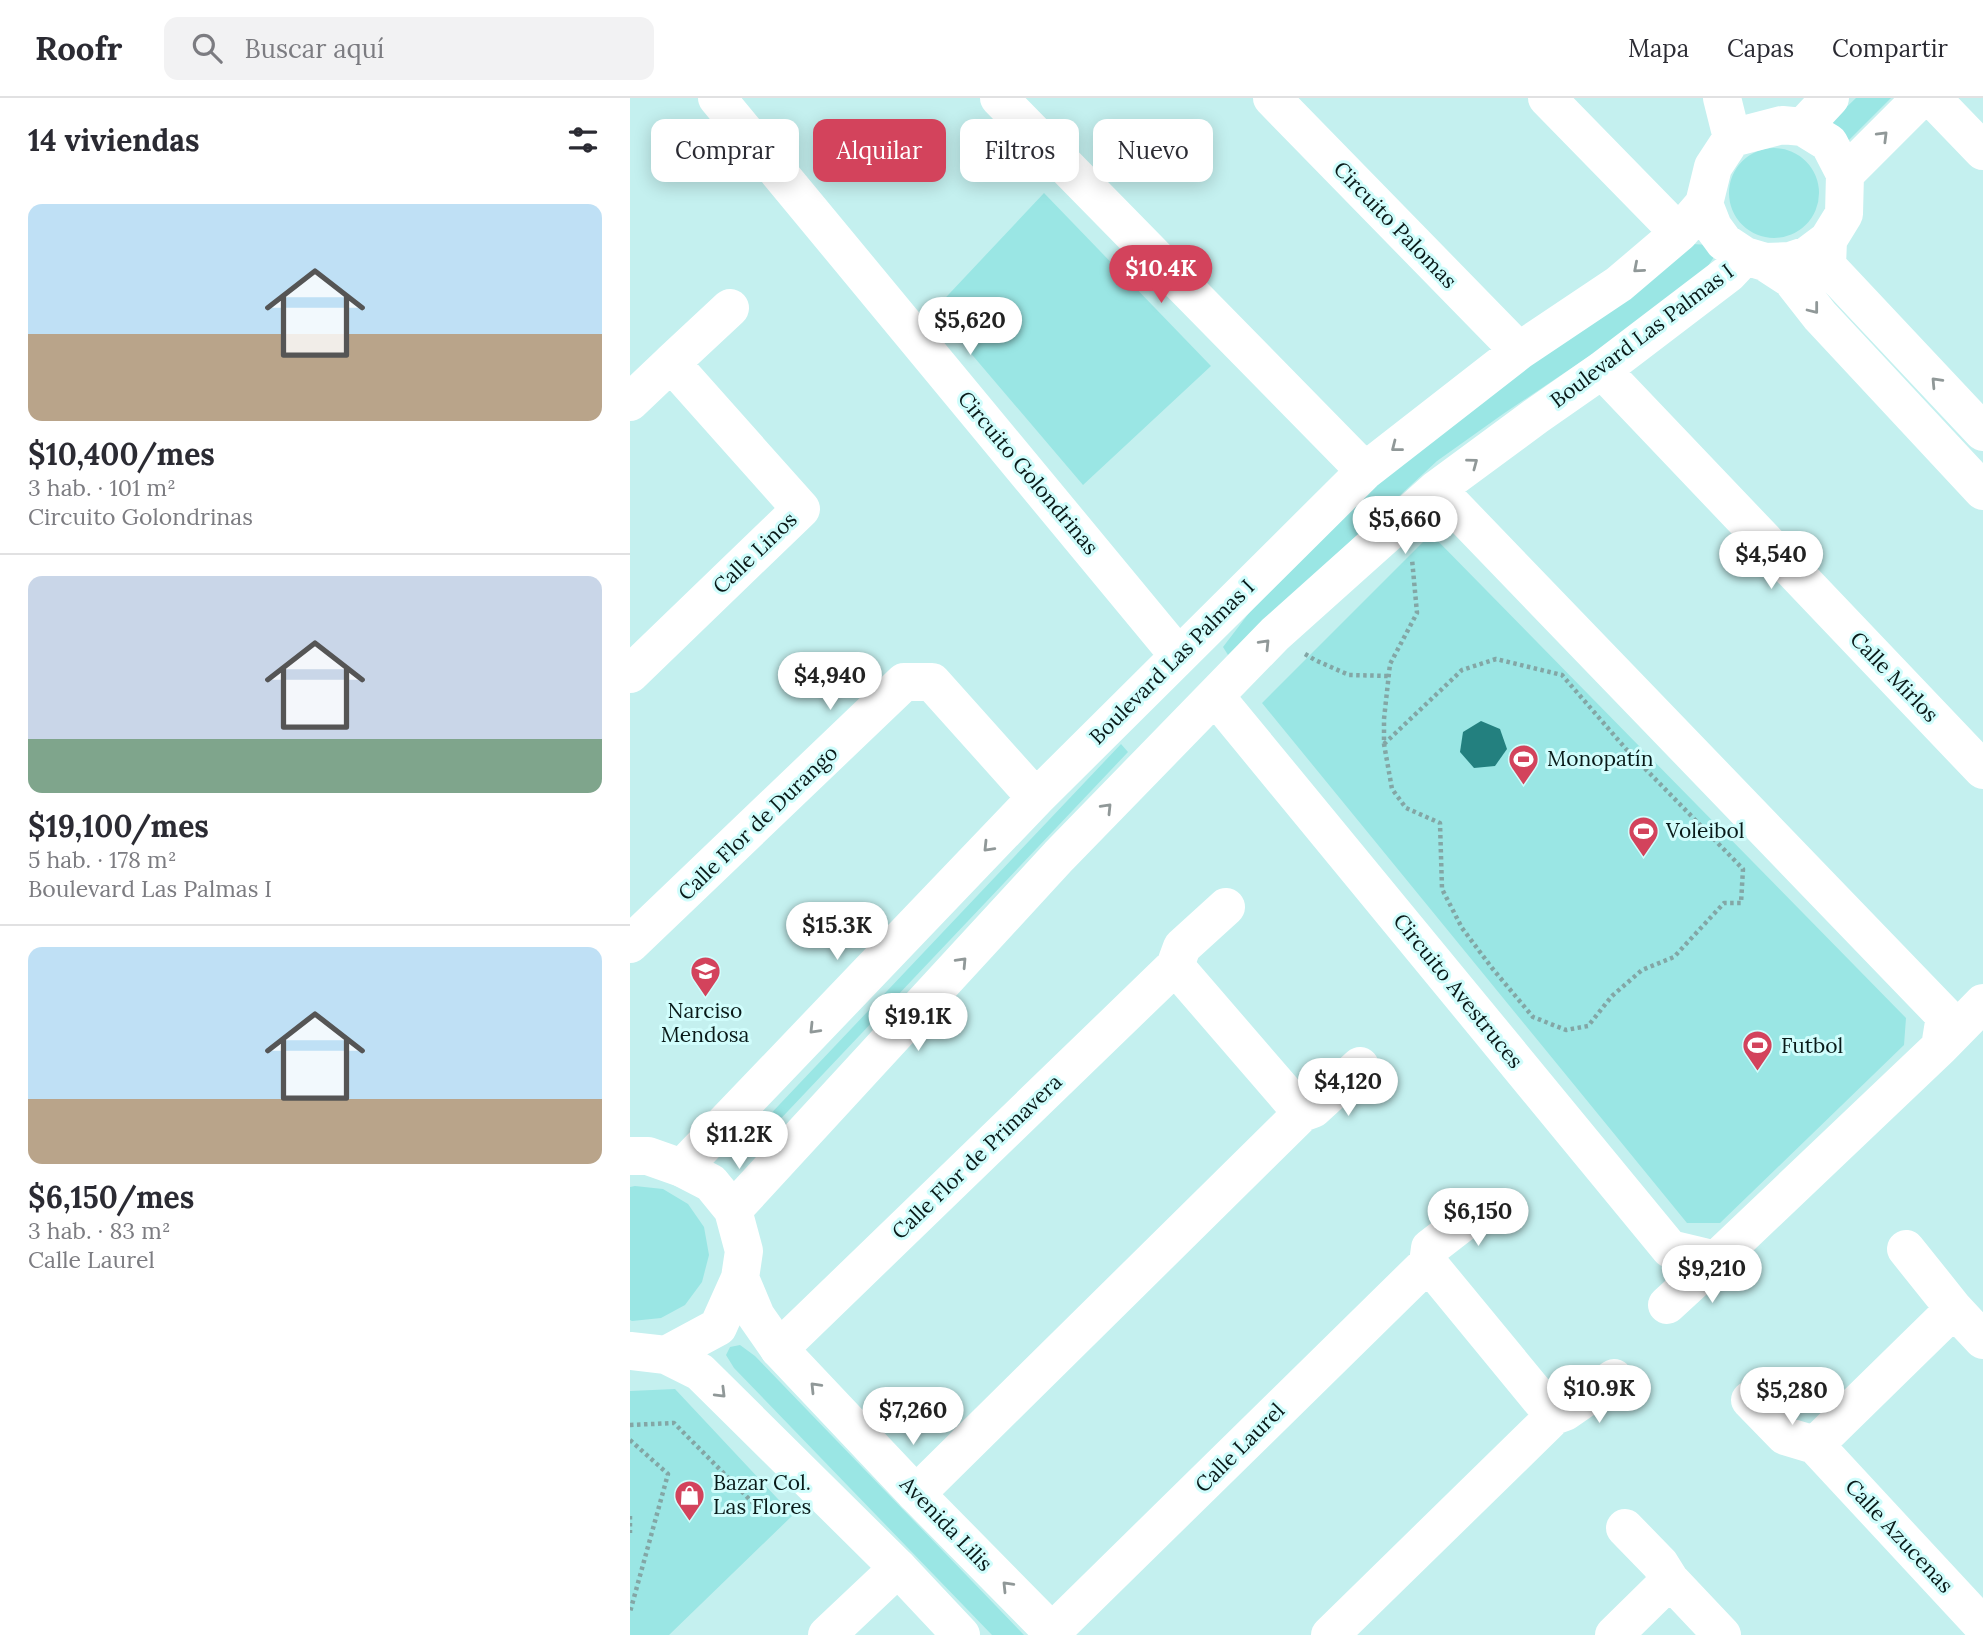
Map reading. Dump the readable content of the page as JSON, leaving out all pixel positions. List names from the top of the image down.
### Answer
{
  "streets": {
    "street": [
      "Circuito Palomas",
      "Boulevard Las Palmas I",
      "Circuito Golondrinas",
      "Calle Linos",
      "Calle Mirlos",
      "Calle Flor de Durango",
      "Circuito Avestruces",
      "Calle Flor de Primavera",
      "Calle Laurel",
      "Avenida Lilis",
      "Calle Azucenas"
    ]
  },
  "crossings": [
    ["Circuito Palomas", "Boulevard Las Palmas I"],
    ["Boulevard Las Palmas I", "Circuito Golondrinas"],
    ["Boulevard Las Palmas I", "Calle Mirlos"],
    ["Boulevard Las Palmas I", "Calle Flor de Durango"],
    ["Boulevard Las Palmas I", "Circuito Avestruces"],
    ["Calle Flor de Primavera", "Avenida Lilis"],
    ["Calle Laurel", "Avenida Lilis"]
  ],
  "places": {
    "sports": ["Monopatín", "Voleibol", "Futbol"],
    "school or university": ["Narciso Mendosa"],
    "shop": ["Bazar Col. Las Flores"]
  },
  "page": {
    "header": "Roofr",
    "search": "Buscar aquí",
    "nav": ["Mapa", "Capas", "Compartir"],
    "heading": "14 viviendas",
    "chip": [
      "Comprar",
      "Alquilar",
      "Filtros",
      "Nuevo"
    ],
    "list": [
      {
        "name": "$10,400/mes",
        "note": "3 hab. · 101 m² · Circuito Golondrinas"
      },
      {
        "name": "$19,100/mes",
        "note": "5 hab. · 178 m² · Boulevard Las Palmas I"
      },
      {
        "name": "$6,150/mes",
        "note": "3 hab. · 83 m² · Calle Laurel"
      }
    ],
    "price": [
      "$10.4K",
      "$5,620",
      "$5,660",
      "$4,540",
      "$4,940",
      "$15.3K",
      "$19.1K",
      "$4,120",
      "$11.2K",
      "$6,150",
      "$9,210",
      "$10.9K",
      "$5,280",
      "$7,260"
    ]
  }
}
